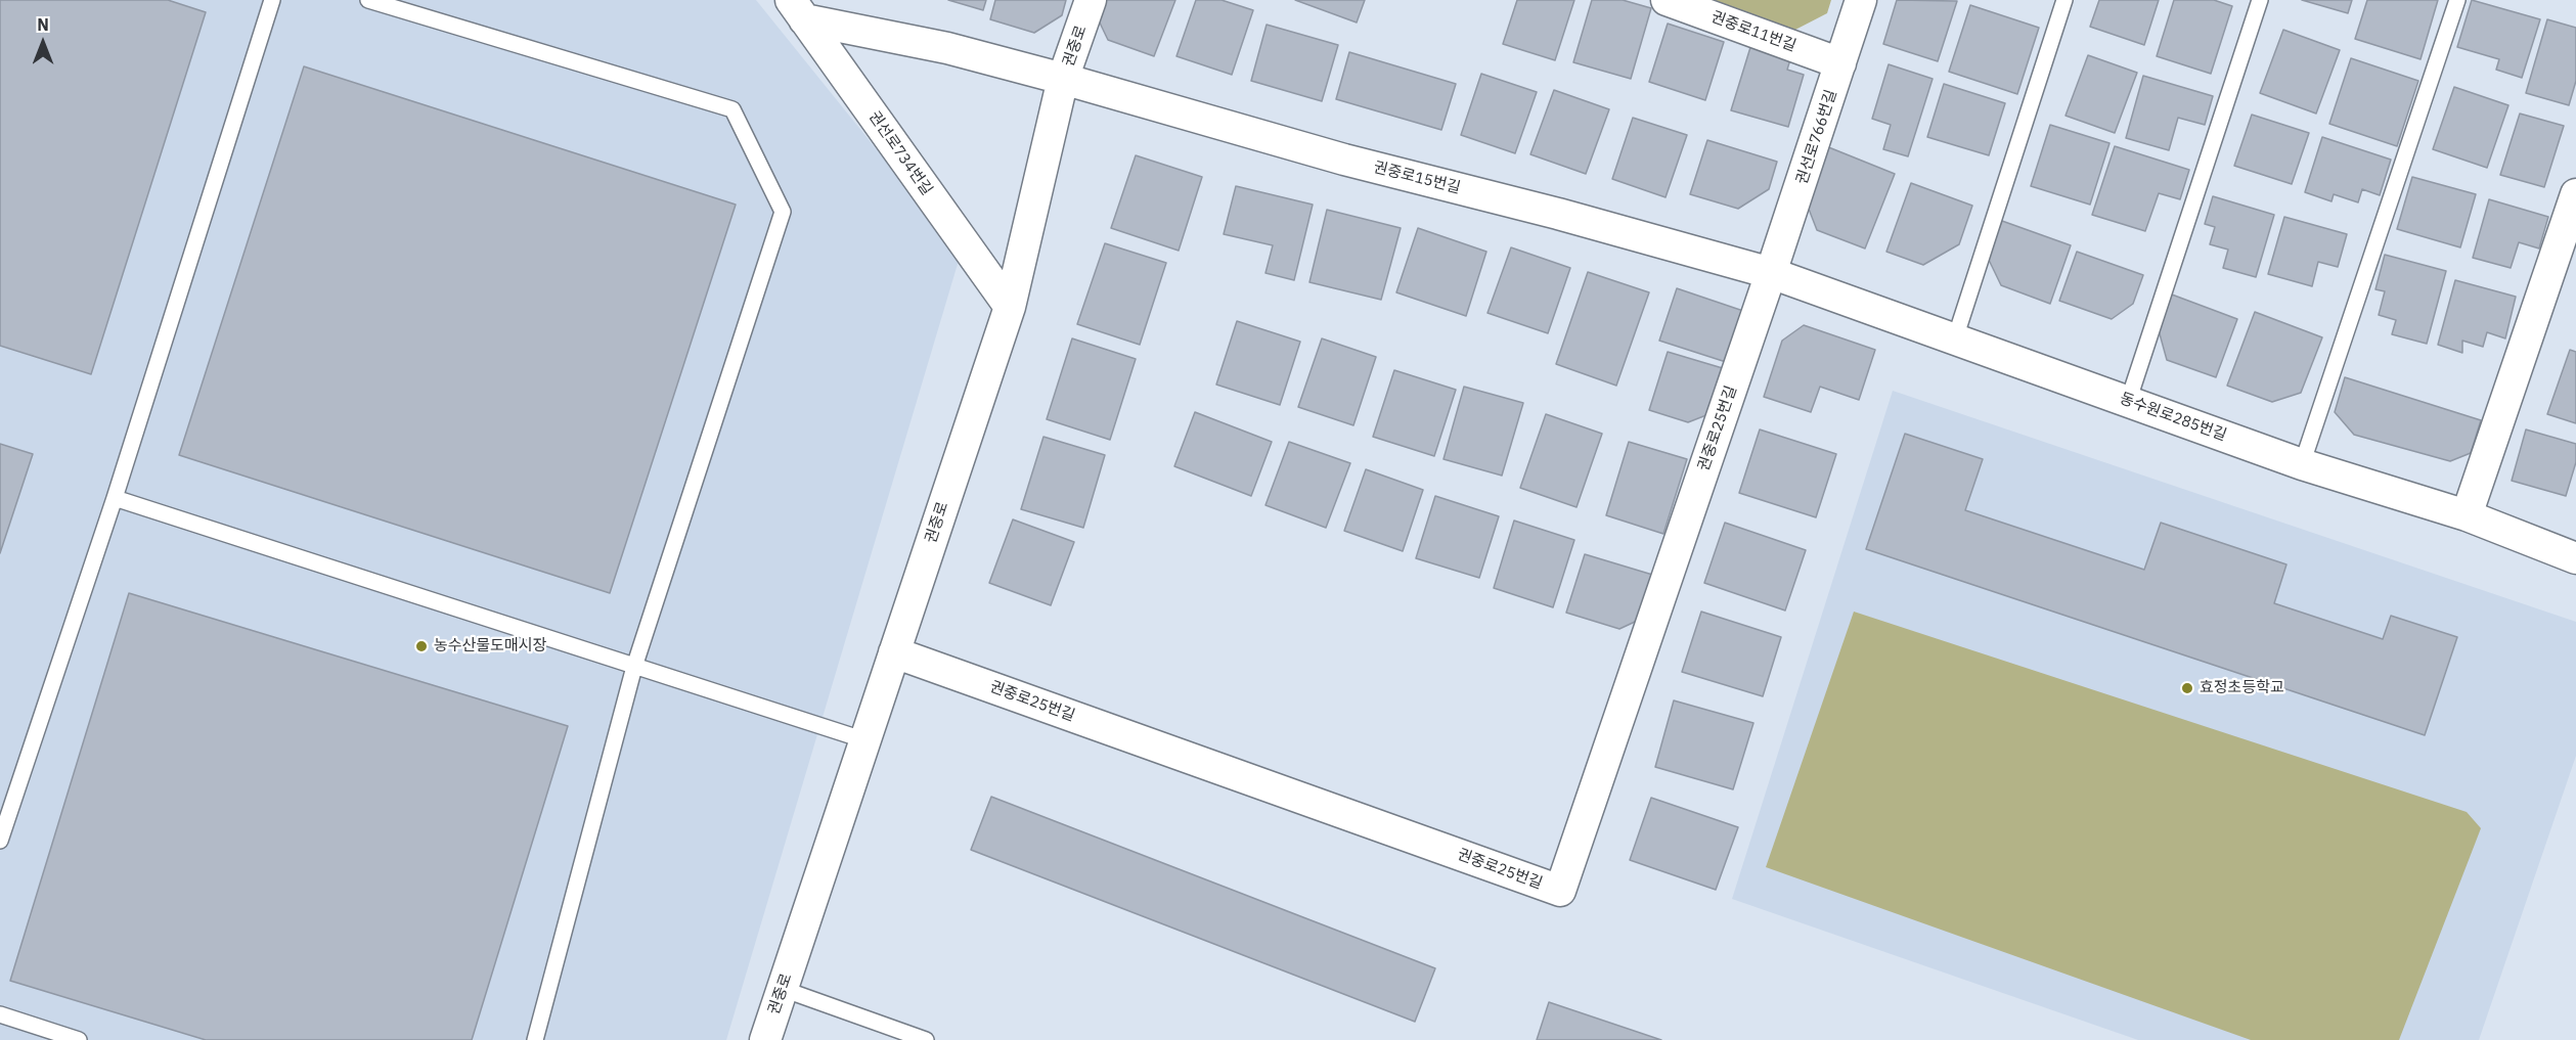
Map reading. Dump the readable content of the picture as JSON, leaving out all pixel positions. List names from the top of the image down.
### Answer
{
  "streets": {
    "street": [
      "권중로11번길",
      "권중로",
      "권선로766번길",
      "권선로734번길",
      "권중로15번길",
      "동수원로285번길",
      "권중로25번길"
    ]
  },
  "crossings": [
    ["권중로11번길", "권선로766번길"],
    ["권중로", "권선로734번길"],
    ["권중로", "권중로15번길"],
    ["권중로", "권중로25번길"],
    ["권선로766번길", "권중로15번길"],
    ["권선로766번길", "동수원로285번길"],
    ["권선로766번길", "권중로25번길"],
    ["권선로734번길", "권중로15번길"],
    ["권중로15번길", "동수원로285번길"],
    ["권중로15번길", "권중로25번길"],
    ["동수원로285번길", "권중로25번길"]
  ],
  "places": ["농수산물도매시장", "효정초등학교"],
  "north": "top"
}
